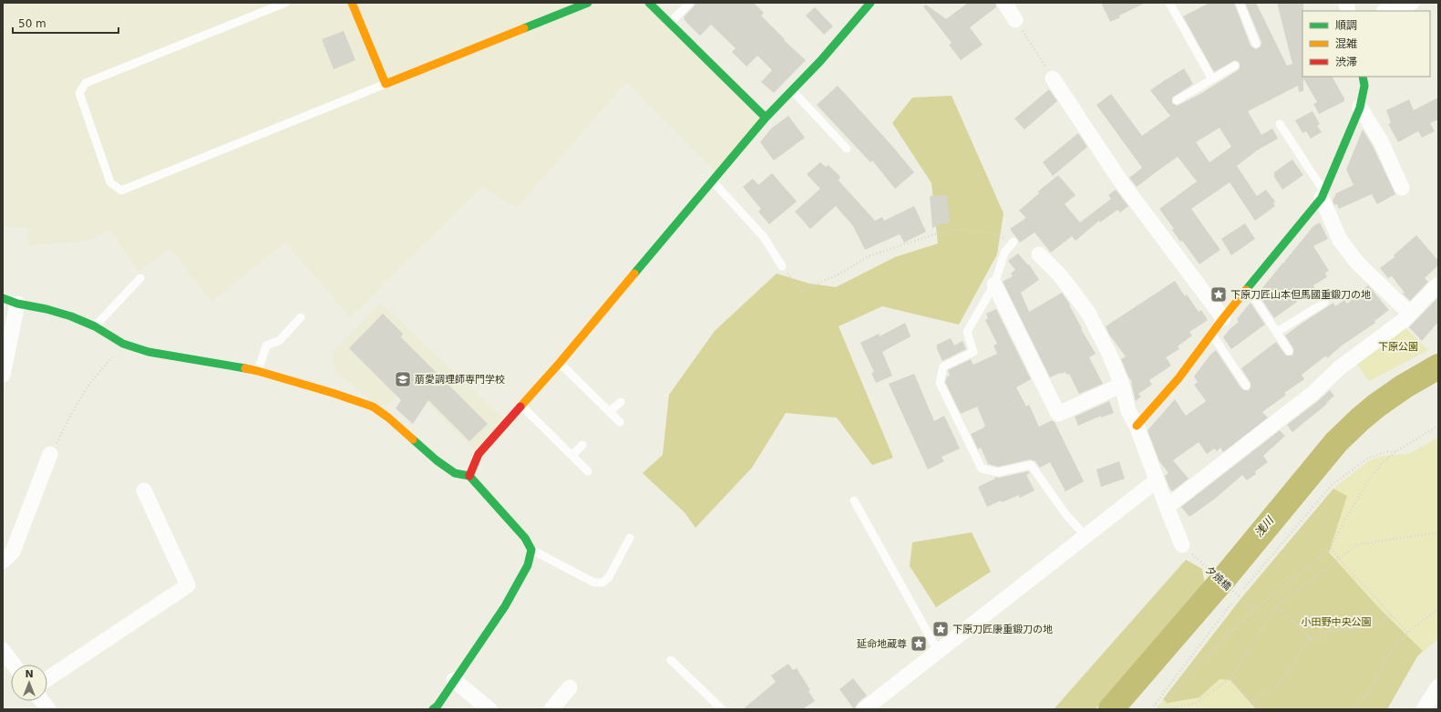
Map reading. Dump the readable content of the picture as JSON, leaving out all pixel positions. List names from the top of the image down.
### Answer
{
  "streets": {
    "path": ["夕焼橋"]
  },
  "water": ["浅川"],
  "parks": ["下原公園", "小田野中央公園"],
  "places": {
    "place": ["下原刀匠山本但馬國重鍛刀の地", "下原刀匠康重鍛刀の地", "延命地蔵尊"],
    "school or university": ["萠愛調理師専門学校"]
  },
  "legend": ["順調", "混雑", "渋滞"],
  "scale_bar": "50 m",
  "north": "top"
}
